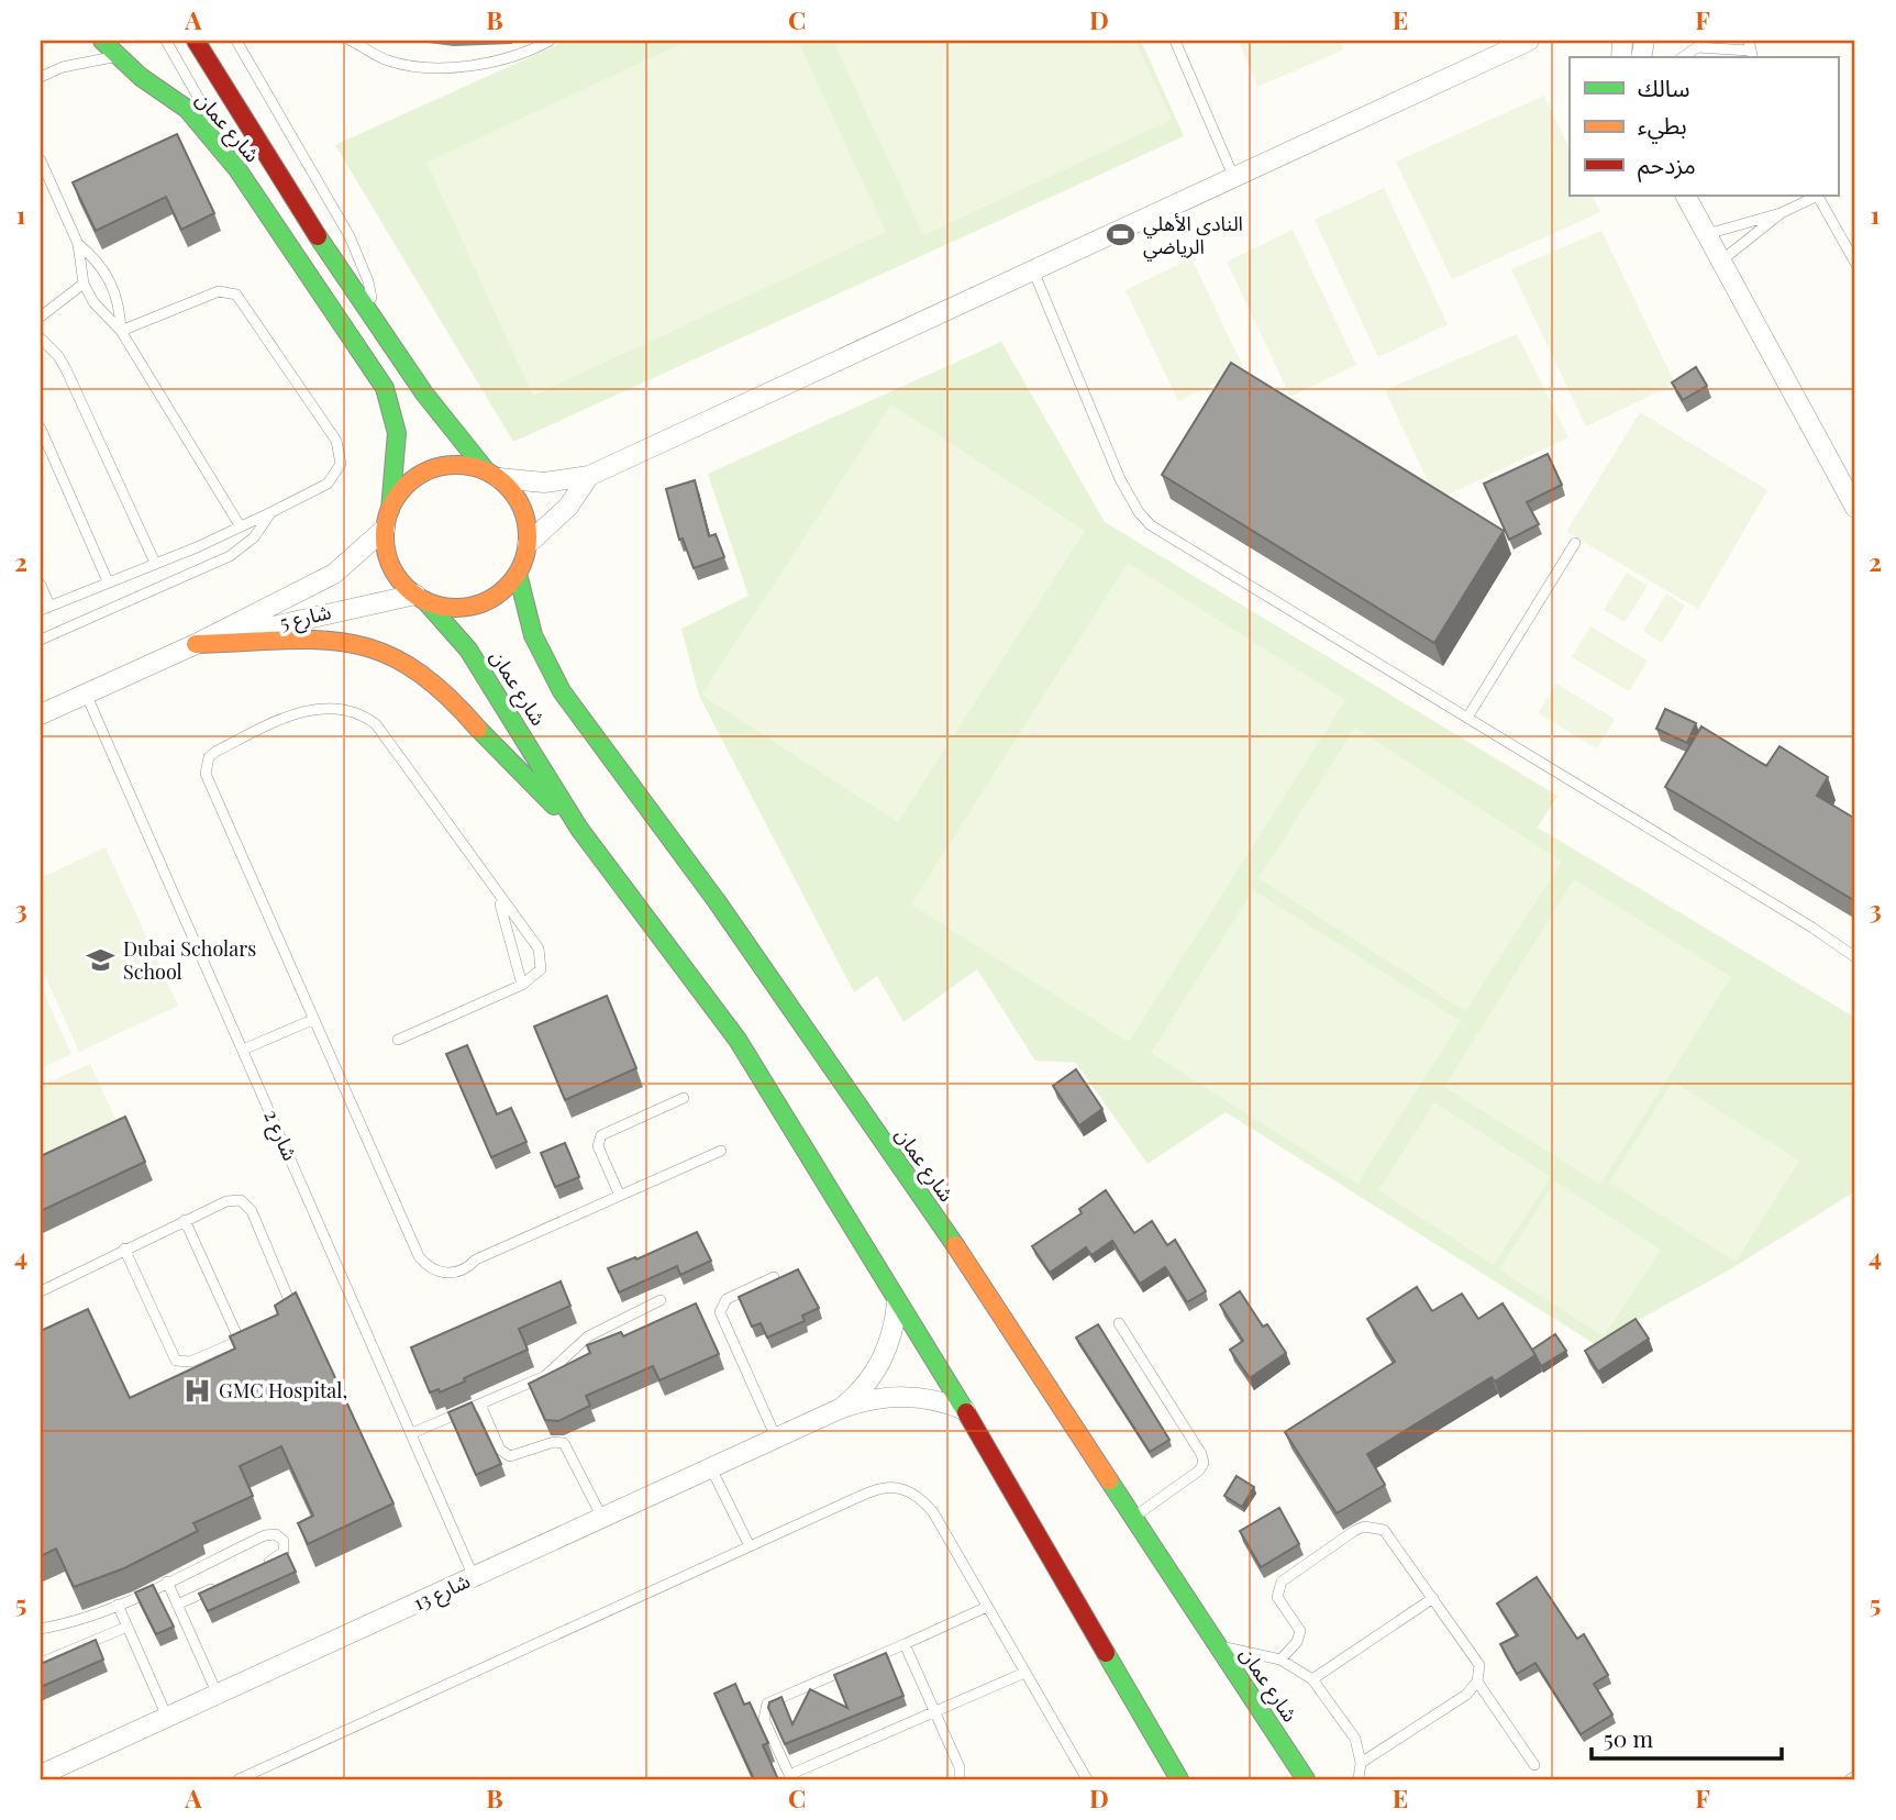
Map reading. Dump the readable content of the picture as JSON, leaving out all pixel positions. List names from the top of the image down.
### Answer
{
  "streets": {
    "street": ["شارع عمان", "شارع 5", "شارع 13"],
    "lane": ["شارع 2"]
  },
  "crossings": [
    ["شارع عمان", "شارع 5"],
    ["شارع عمان", "شارع 13"],
    ["شارع 5", "شارع 2"],
    ["شارع 2", "شارع 13"]
  ],
  "places": {
    "sports": ["النادي الأهلي الرياضي"],
    "school or university": ["Dubai Scholars School"],
    "hospital": ["GMC Hospital,"]
  },
  "legend": ["سالك", "بطيء", "مزدحم"],
  "scale_bar": "50 m",
  "grid": {
    "columns": [
      "A",
      "B",
      "C",
      "D",
      "E",
      "F"
    ],
    "rows": [
      "1",
      "2",
      "3",
      "4",
      "5"
    ]
  }
}
